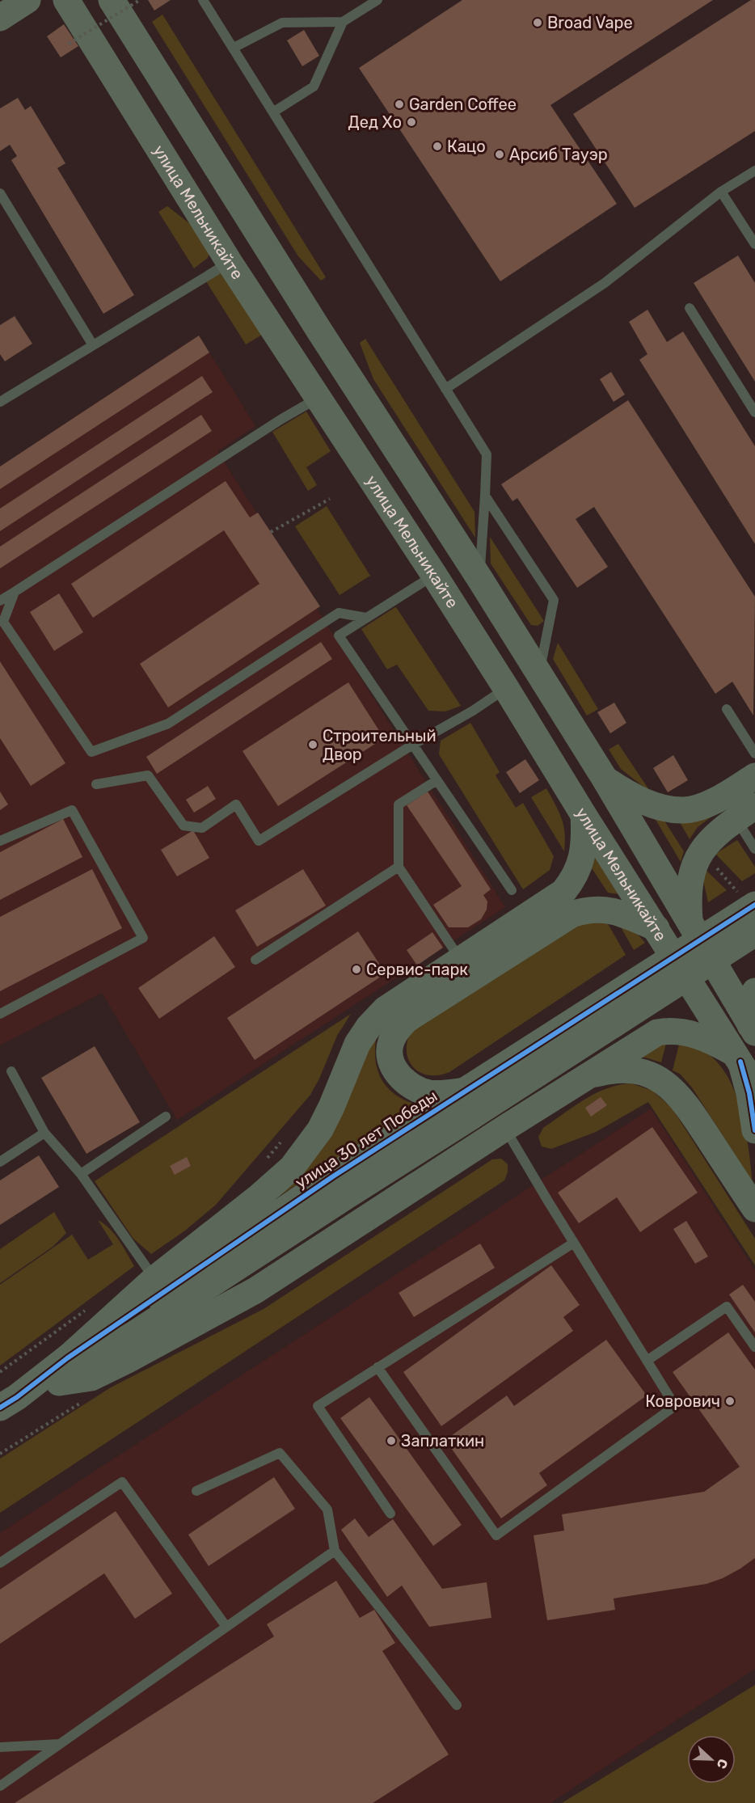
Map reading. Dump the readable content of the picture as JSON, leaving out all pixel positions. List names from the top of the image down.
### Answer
{
  "streets": {
    "street": ["улица Мельникайте", "улица 30 лет Победы"]
  },
  "places": [
    "Broad Vape",
    "Garden Coffee",
    "Дед Хо",
    "Кацо",
    "Арсиб Тауэр",
    "Строительный Двор",
    "Сервис-парк",
    "Коврович",
    "Заплаткин"
  ],
  "north": "right"
}
